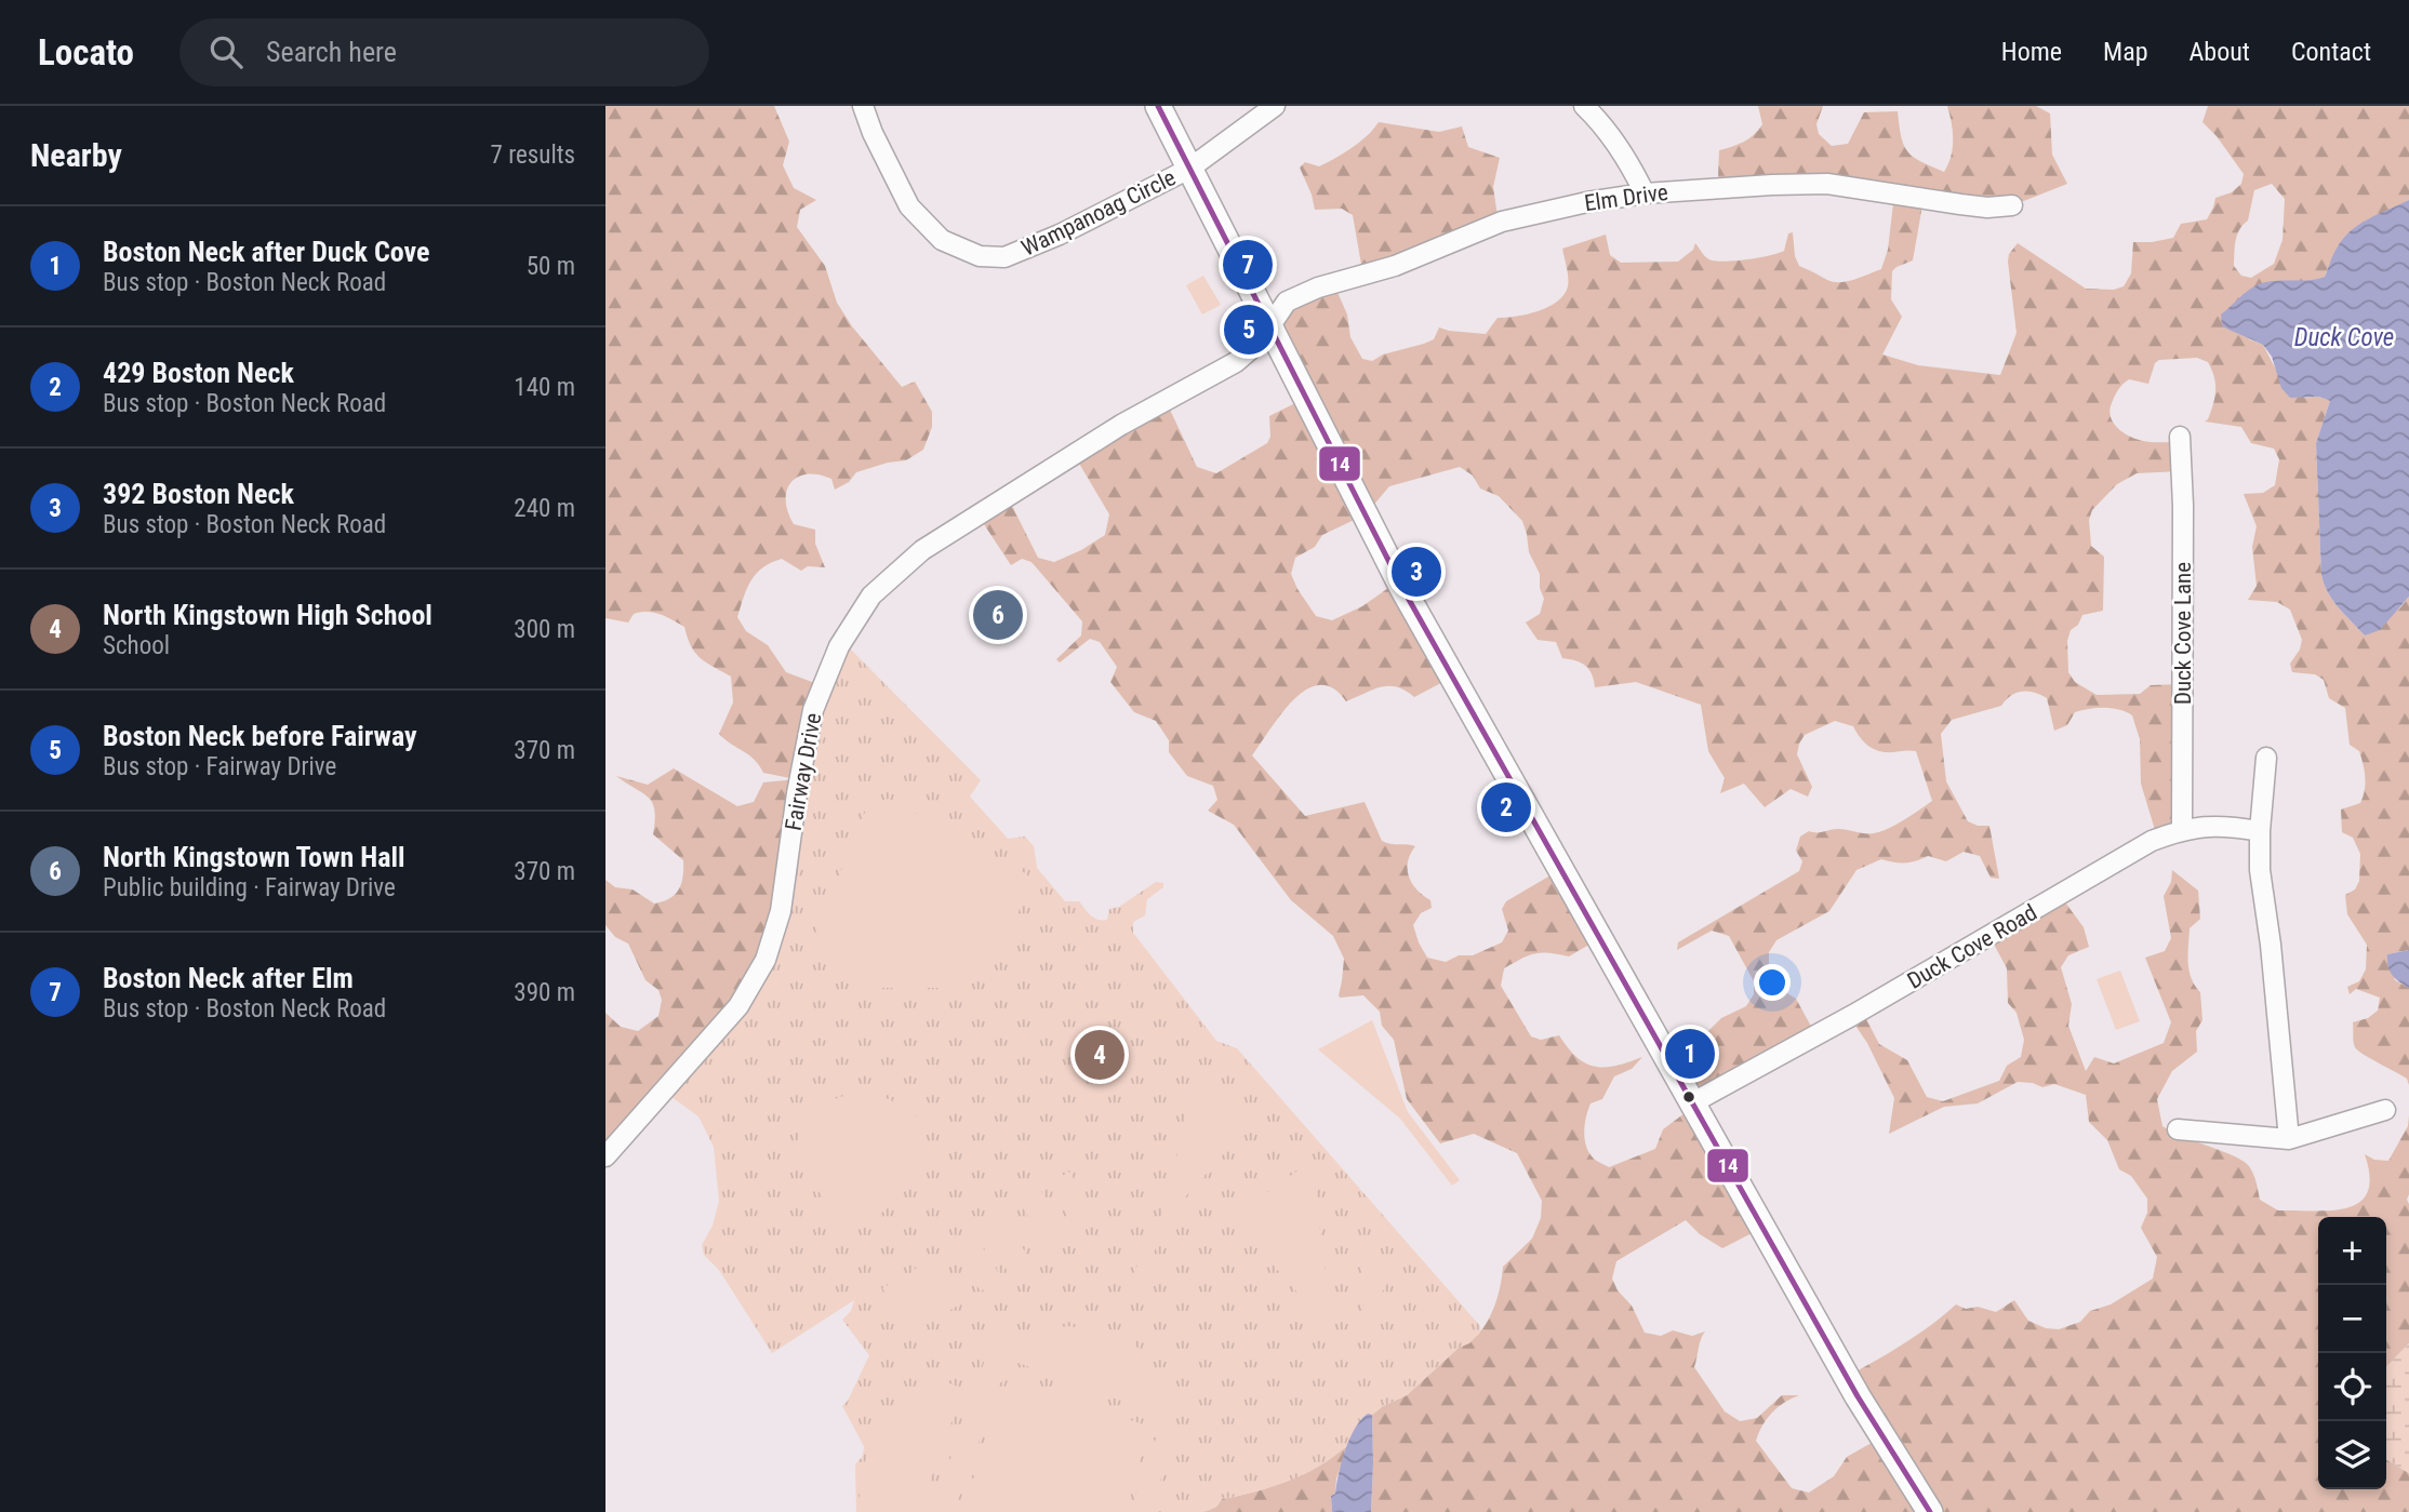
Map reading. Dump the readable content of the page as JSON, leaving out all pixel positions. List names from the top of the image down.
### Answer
{
  "streets": {
    "street": [
      "Elm Drive",
      "Wampanoag Circle",
      "Duck Cove Lane",
      "Fairway Drive",
      "Duck Cove Road"
    ]
  },
  "crossings": [
    ["Elm Drive", "Fairway Drive"],
    ["Duck Cove Lane", "Duck Cove Road"]
  ],
  "water": ["Duck Cove"],
  "lines": ["transit line 14"],
  "page": {
    "header": "Locato",
    "search": "Search here",
    "nav": [
      "Home",
      "Map",
      "About",
      "Contact"
    ],
    "heading": ["Nearby", "7 results"],
    "list": [
      {
        "mark": "1",
        "name": "Boston Neck after Duck Cove",
        "note": "Bus stop · Boston Neck Road",
        "value": "50 m"
      },
      {
        "mark": "2",
        "name": "429 Boston Neck",
        "note": "Bus stop · Boston Neck Road",
        "value": "140 m"
      },
      {
        "mark": "3",
        "name": "392 Boston Neck",
        "note": "Bus stop · Boston Neck Road",
        "value": "240 m"
      },
      {
        "mark": "4",
        "name": "North Kingstown High School",
        "note": "School",
        "value": "300 m"
      },
      {
        "mark": "5",
        "name": "Boston Neck before Fairway",
        "note": "Bus stop · Fairway Drive",
        "value": "370 m"
      },
      {
        "mark": "6",
        "name": "North Kingstown Town Hall",
        "note": "Public building · Fairway Drive",
        "value": "370 m"
      },
      {
        "mark": "7",
        "name": "Boston Neck after Elm",
        "note": "Bus stop · Boston Neck Road",
        "value": "390 m"
      }
    ],
    "pins": [
      "7",
      "5",
      "3",
      "6",
      "2",
      "1",
      "4"
    ],
    "map_buttons": ["+", "−"]
  }
}
